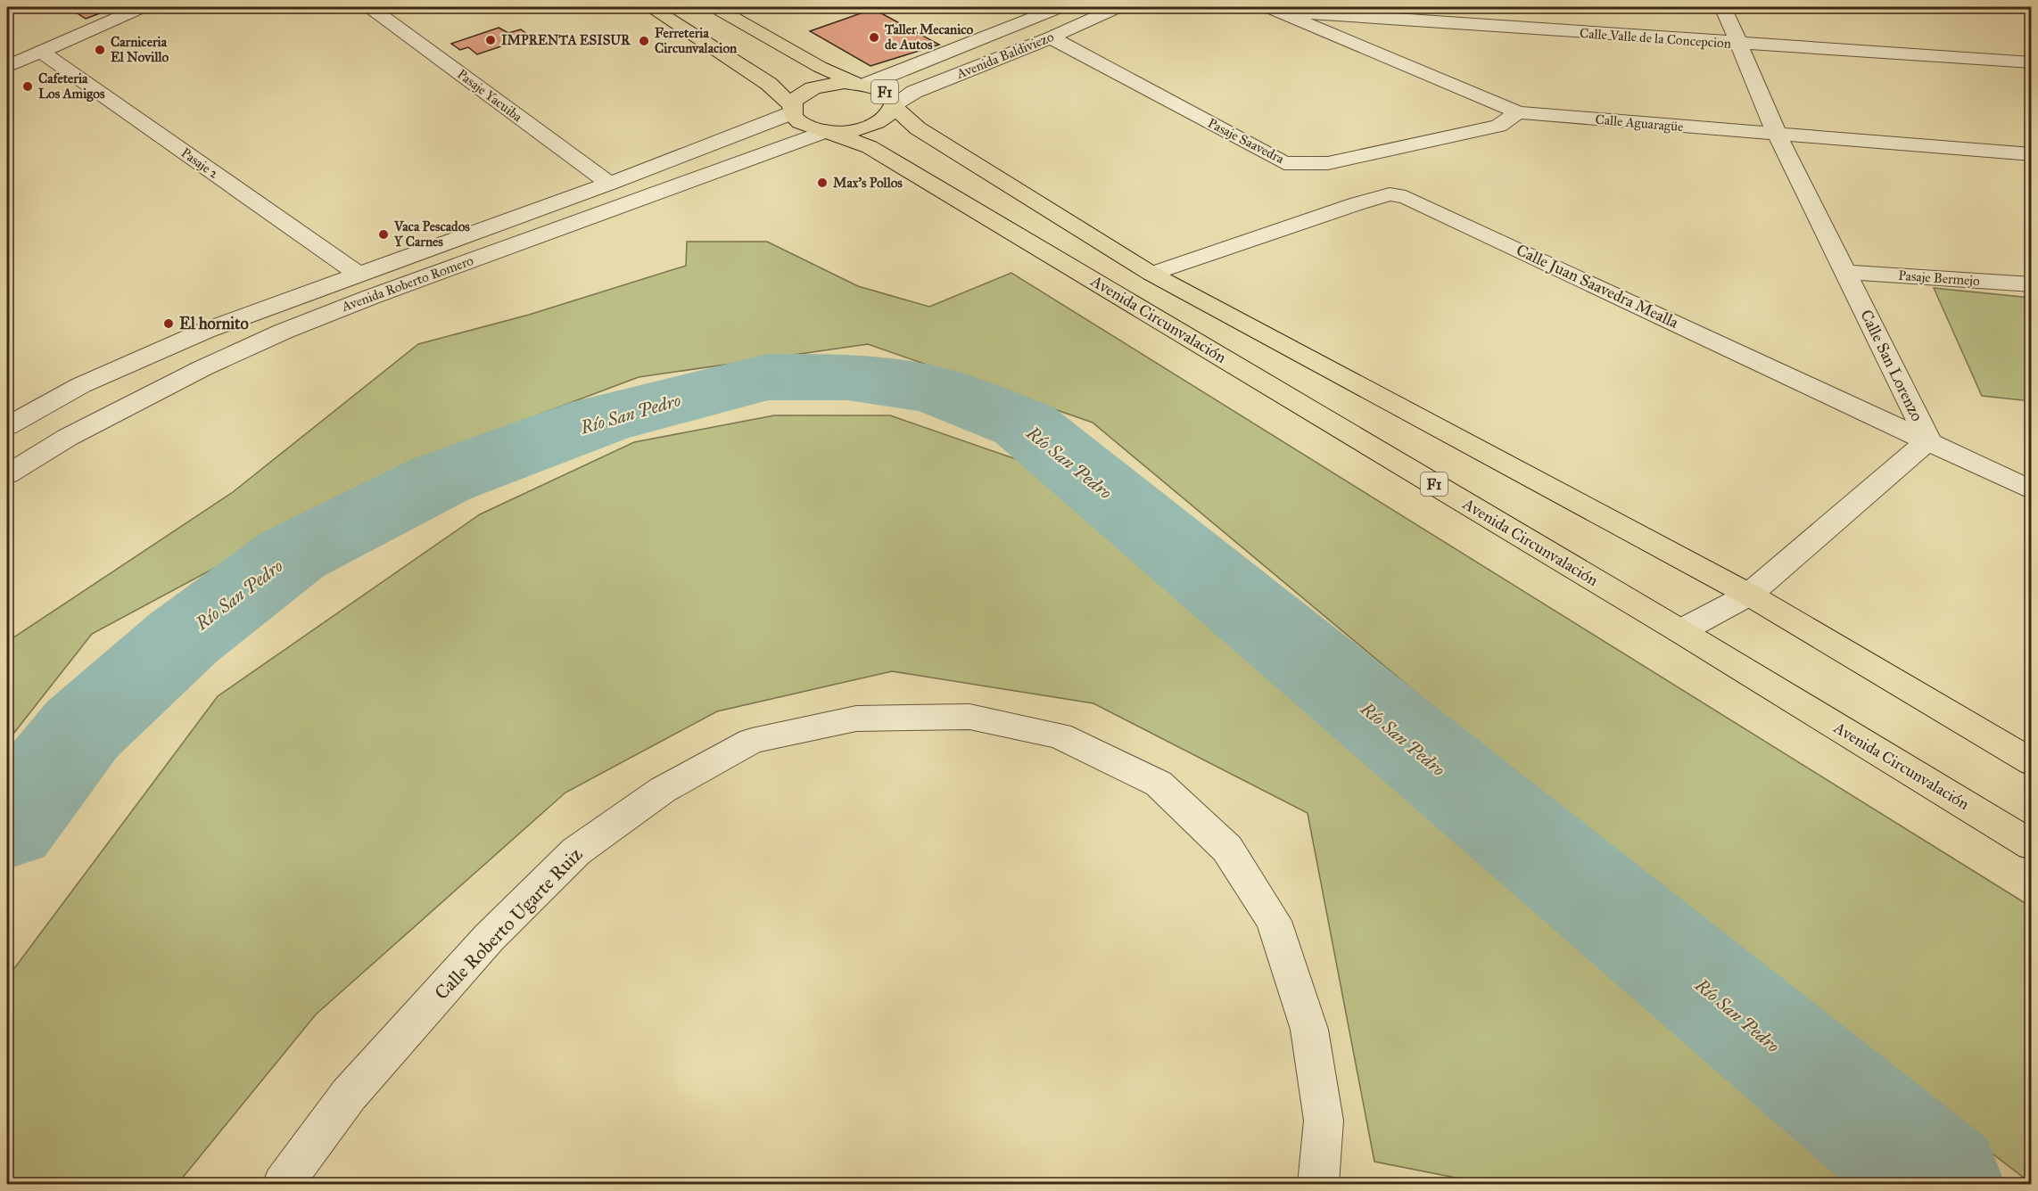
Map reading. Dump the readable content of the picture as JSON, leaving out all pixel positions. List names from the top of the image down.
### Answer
{
  "streets": {
    "highway": ["F1", "Avenida Circunvalación"],
    "street": [
      "Calle Valle de la Concepcion",
      "Avenida Baldiviezo",
      "Pasaje Yacuiba",
      "Calle Aguaragüe",
      "Pasaje Saavedra",
      "Pasaje 2",
      "Pasaje Bermejo",
      "Avenida Roberto Romero",
      "Calle Juan Saavedra Mealla",
      "Calle San Lorenzo",
      "Calle Roberto Ugarte Ruiz"
    ]
  },
  "crossings": [
    ["Calle Valle de la Concepcion", "Calle Aguaragüe"],
    ["Calle Valle de la Concepcion", "Calle San Lorenzo"],
    ["Avenida Baldiviezo", "F1"],
    ["Avenida Baldiviezo", "Pasaje Saavedra"],
    ["F1", "Avenida Roberto Romero"],
    ["F1", "Calle Juan Saavedra Mealla"],
    ["F1", "Avenida Circunvalación"],
    ["F1", "Calle San Lorenzo"],
    ["Pasaje Yacuiba", "Avenida Roberto Romero"],
    ["Calle Aguaragüe", "Pasaje Saavedra"],
    ["Calle Aguaragüe", "Calle San Lorenzo"],
    ["Pasaje 2", "Avenida Roberto Romero"],
    ["Pasaje Bermejo", "Calle San Lorenzo"],
    ["Avenida Roberto Romero", "Avenida Circunvalación"],
    ["Calle Juan Saavedra Mealla", "Calle San Lorenzo"],
    ["Avenida Circunvalación", "Calle San Lorenzo"]
  ],
  "water": ["Río San Pedro"],
  "places": [
    "Taller Mecanico de Autos",
    "IMPRENTA ESISUR",
    "Ferreteria Circunvalacion",
    "Carniceria El Novillo",
    "Cafeteria Los Amigos",
    "Max's Pollos",
    "Vaca Pescados Y Carnes",
    "El hornito"
  ]
}
